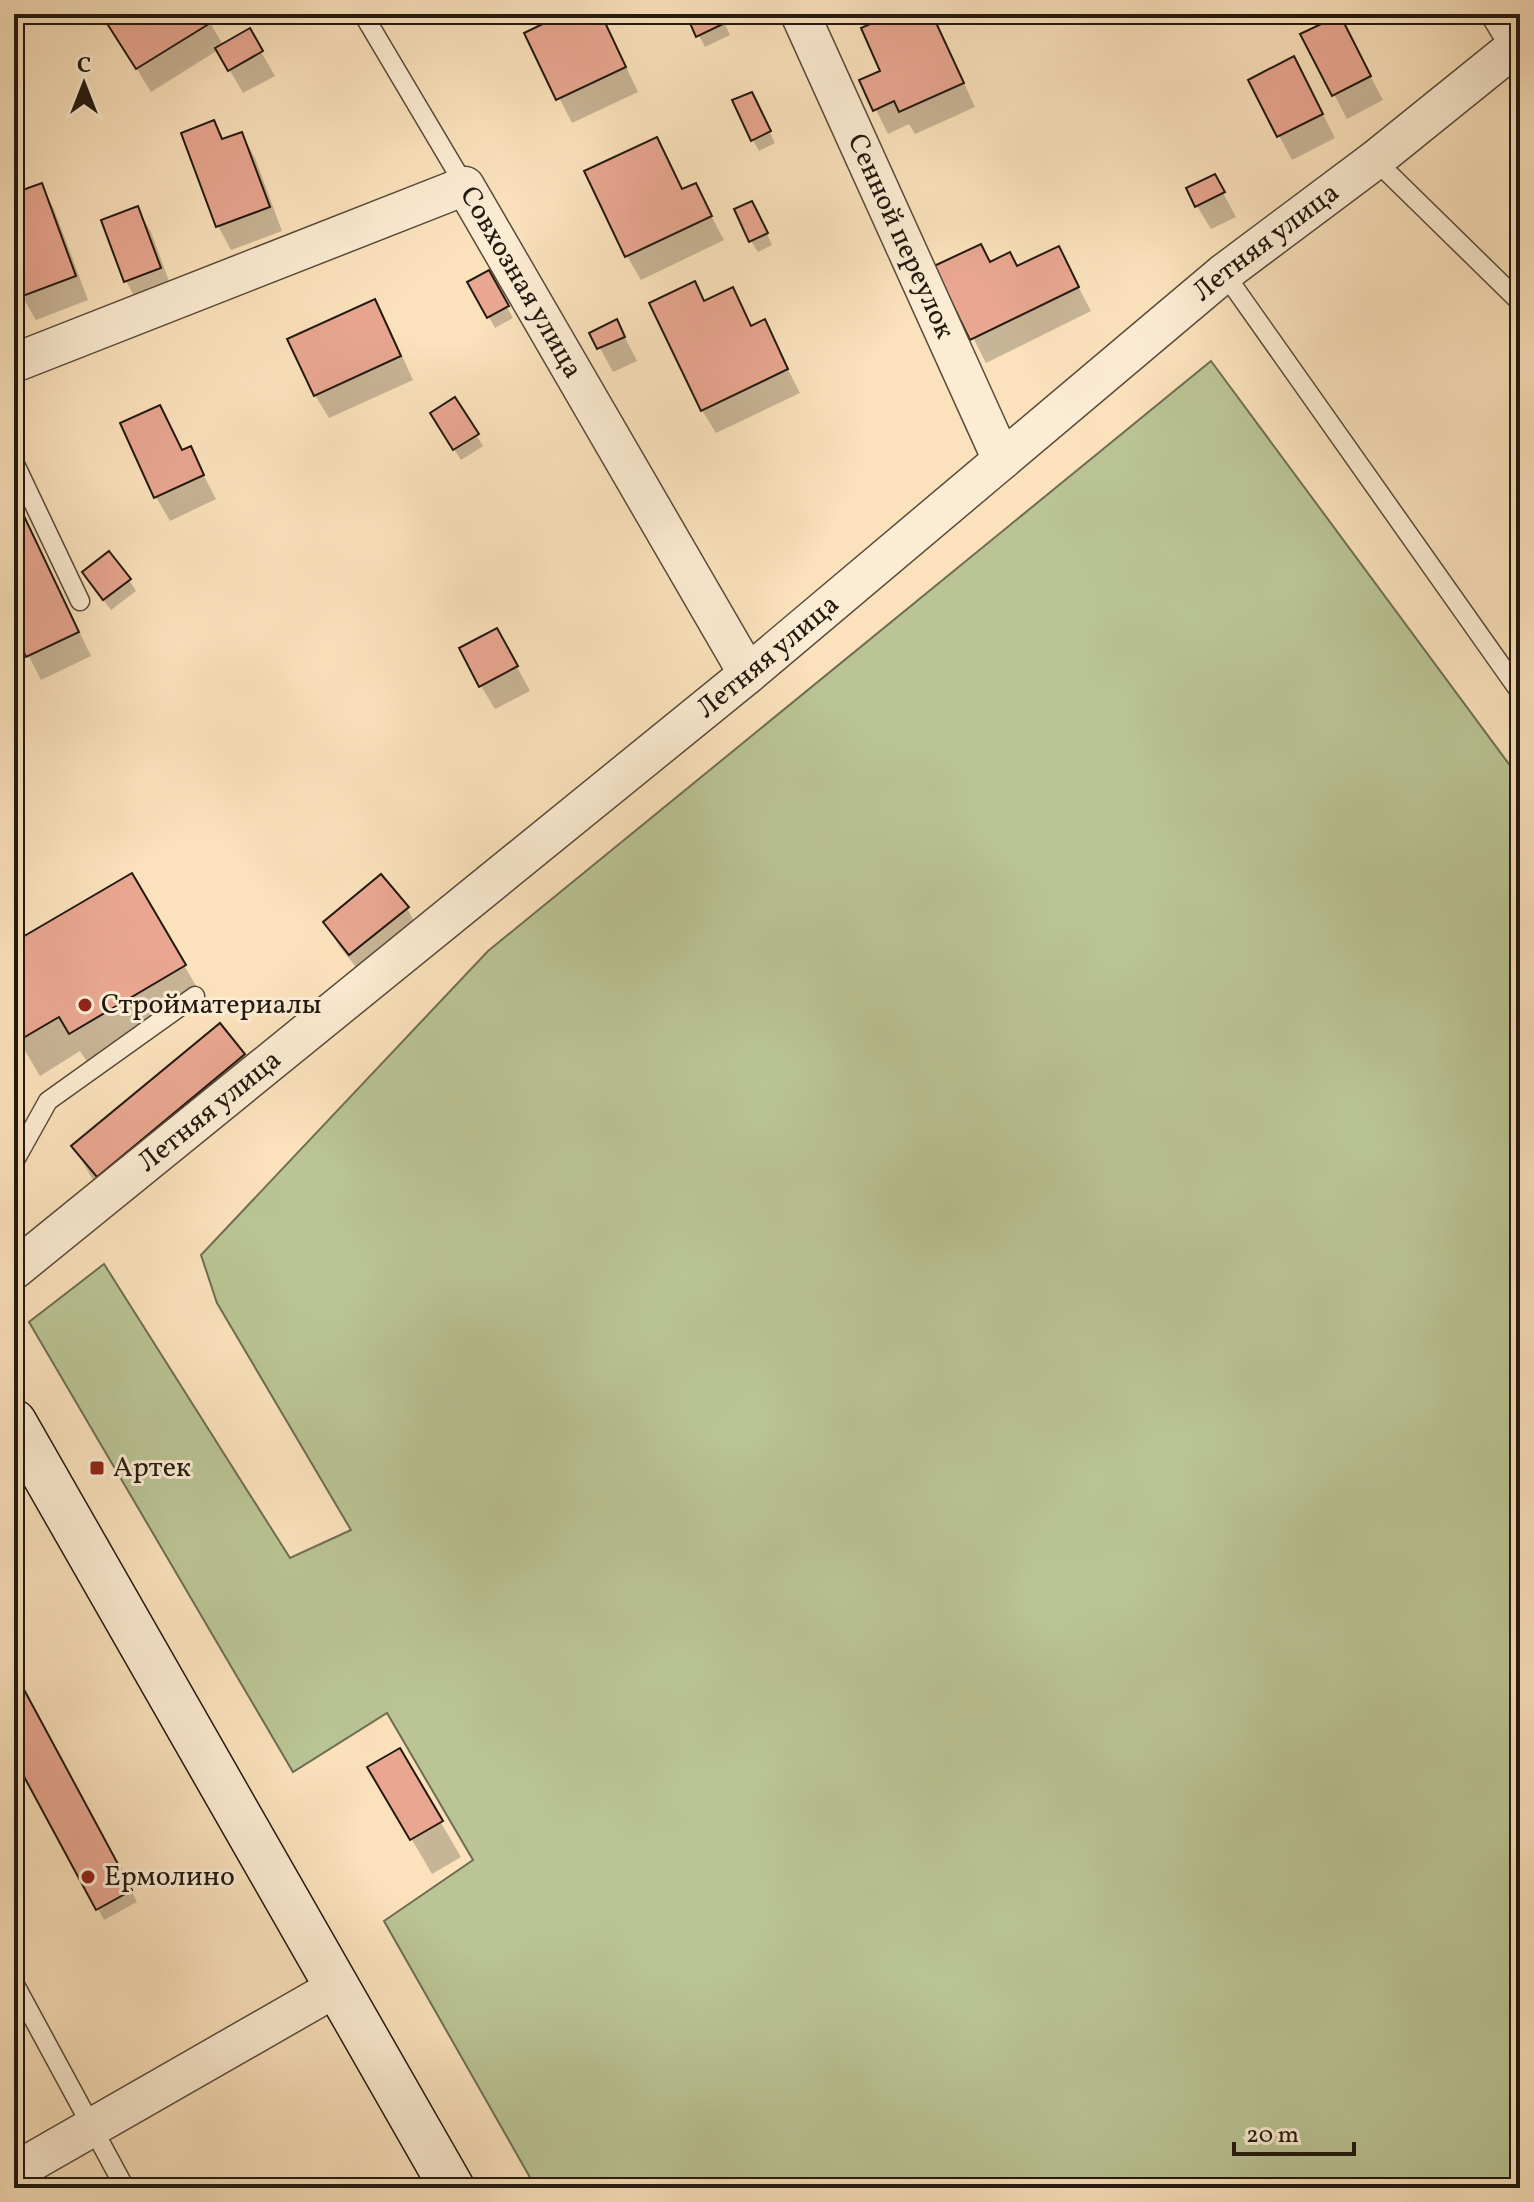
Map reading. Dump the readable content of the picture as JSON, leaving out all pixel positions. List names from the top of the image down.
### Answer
{
  "streets": {
    "street": ["Сенной переулок", "Летняя улица", "Совхозная улица"]
  },
  "crossings": [
    ["Сенной переулок", "Летняя улица"],
    ["Летняя улица", "Совхозная улица"]
  ],
  "places": {
    "other": ["Стройматериалы", "Ермолино"],
    "transit": ["Артек"]
  },
  "scale_bar": "20 m",
  "north": "top"
}
